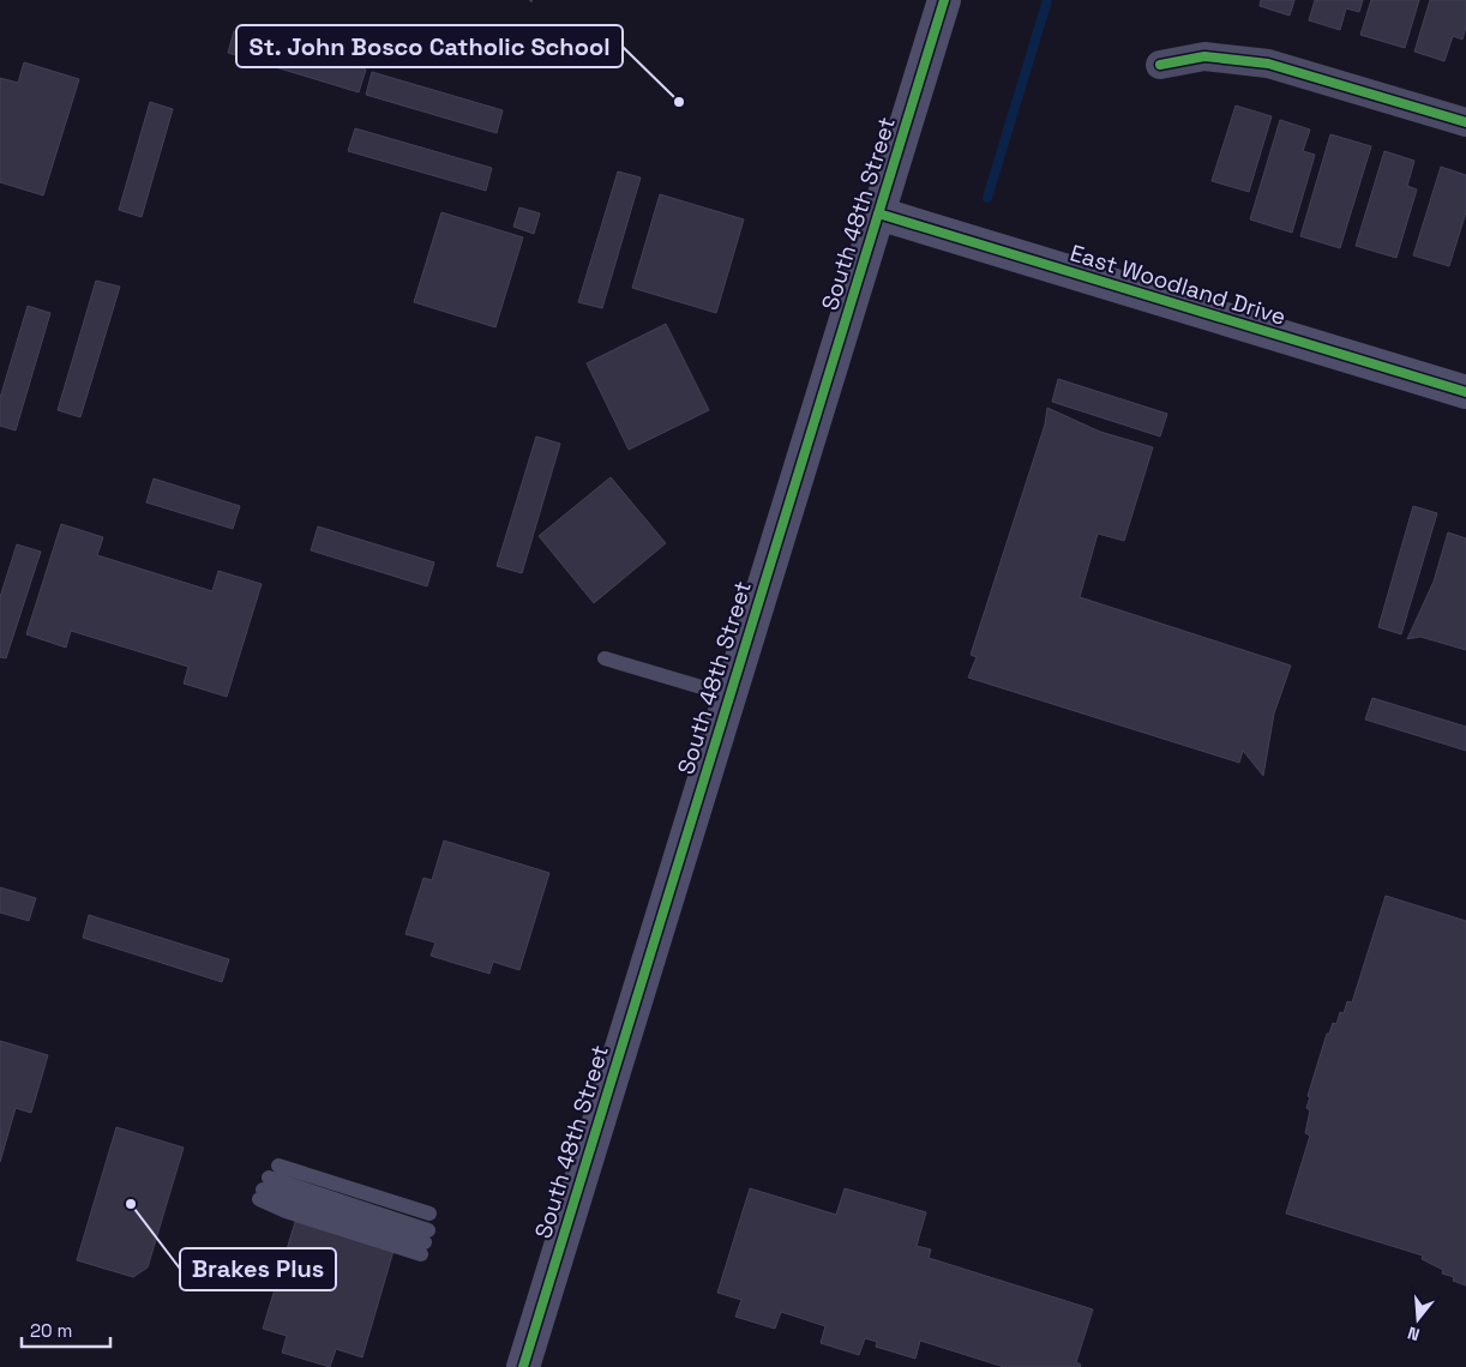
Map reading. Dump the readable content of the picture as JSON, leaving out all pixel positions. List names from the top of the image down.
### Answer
{
  "streets": {
    "street": ["South 48th Street", "East Woodland Drive"]
  },
  "crossings": [
    ["South 48th Street", "East Woodland Drive"]
  ],
  "places": ["St. John Bosco Catholic School", "Brakes Plus"],
  "scale_bar": "20 m",
  "north": "bottom"
}
